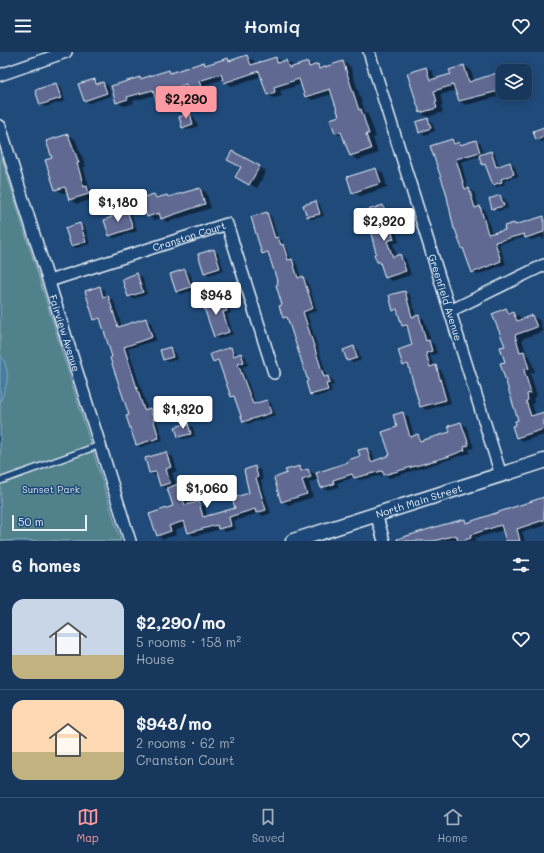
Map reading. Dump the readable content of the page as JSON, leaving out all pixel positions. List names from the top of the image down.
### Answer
{
  "streets": {
    "street": [
      "Cranston Court",
      "Greenfield Avenue",
      "Fairview Avenue",
      "North Main Street"
    ]
  },
  "crossings": [
    ["Cranston Court", "Fairview Avenue"],
    ["Greenfield Avenue", "North Main Street"]
  ],
  "parks": ["Sunset Park"],
  "scale_bar": "50 m",
  "page": {
    "header": "Homiq",
    "price": [
      "$2,290",
      "$1,180",
      "$2,920",
      "$948",
      "$1,320",
      "$1,060"
    ],
    "scale": "50 m",
    "heading": "6 homes",
    "list": [
      {
        "name": "$2,290/mo",
        "note": "5 rooms · 158 m² · House"
      },
      {
        "name": "$948/mo",
        "note": "2 rooms · 62 m² · Cranston Court"
      }
    ],
    "tabs": ["Map", "Saved", "Home"]
  }
}
